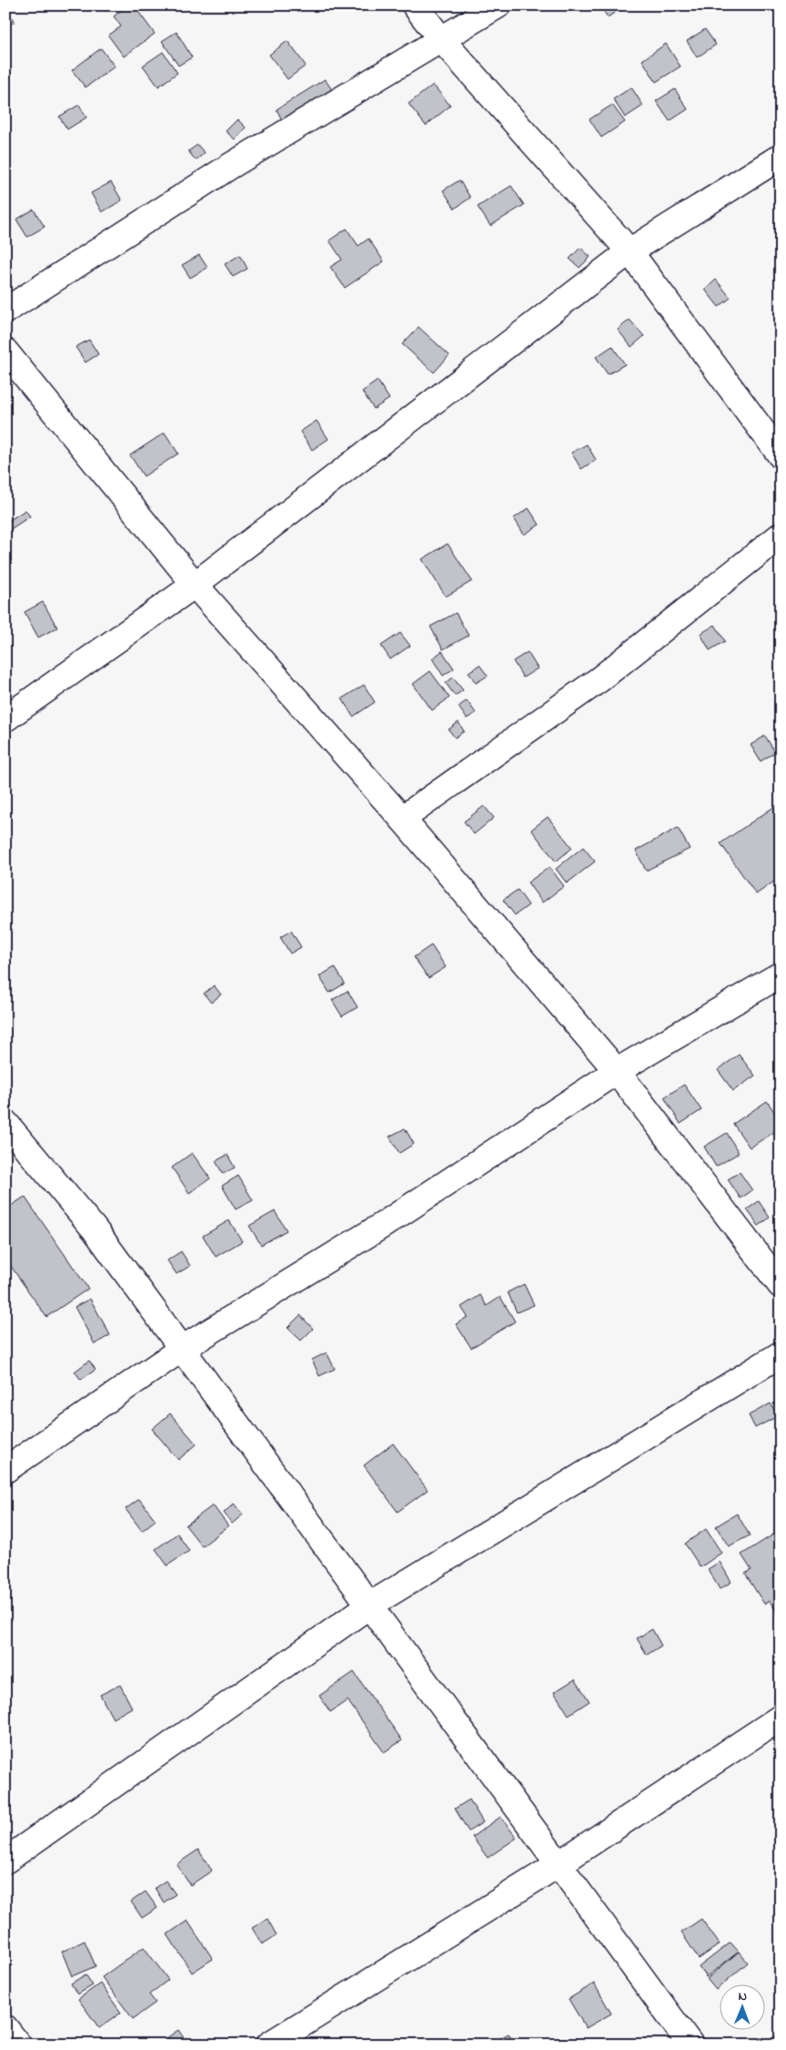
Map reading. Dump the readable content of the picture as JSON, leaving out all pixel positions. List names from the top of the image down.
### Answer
{
  "north": "top"
}
